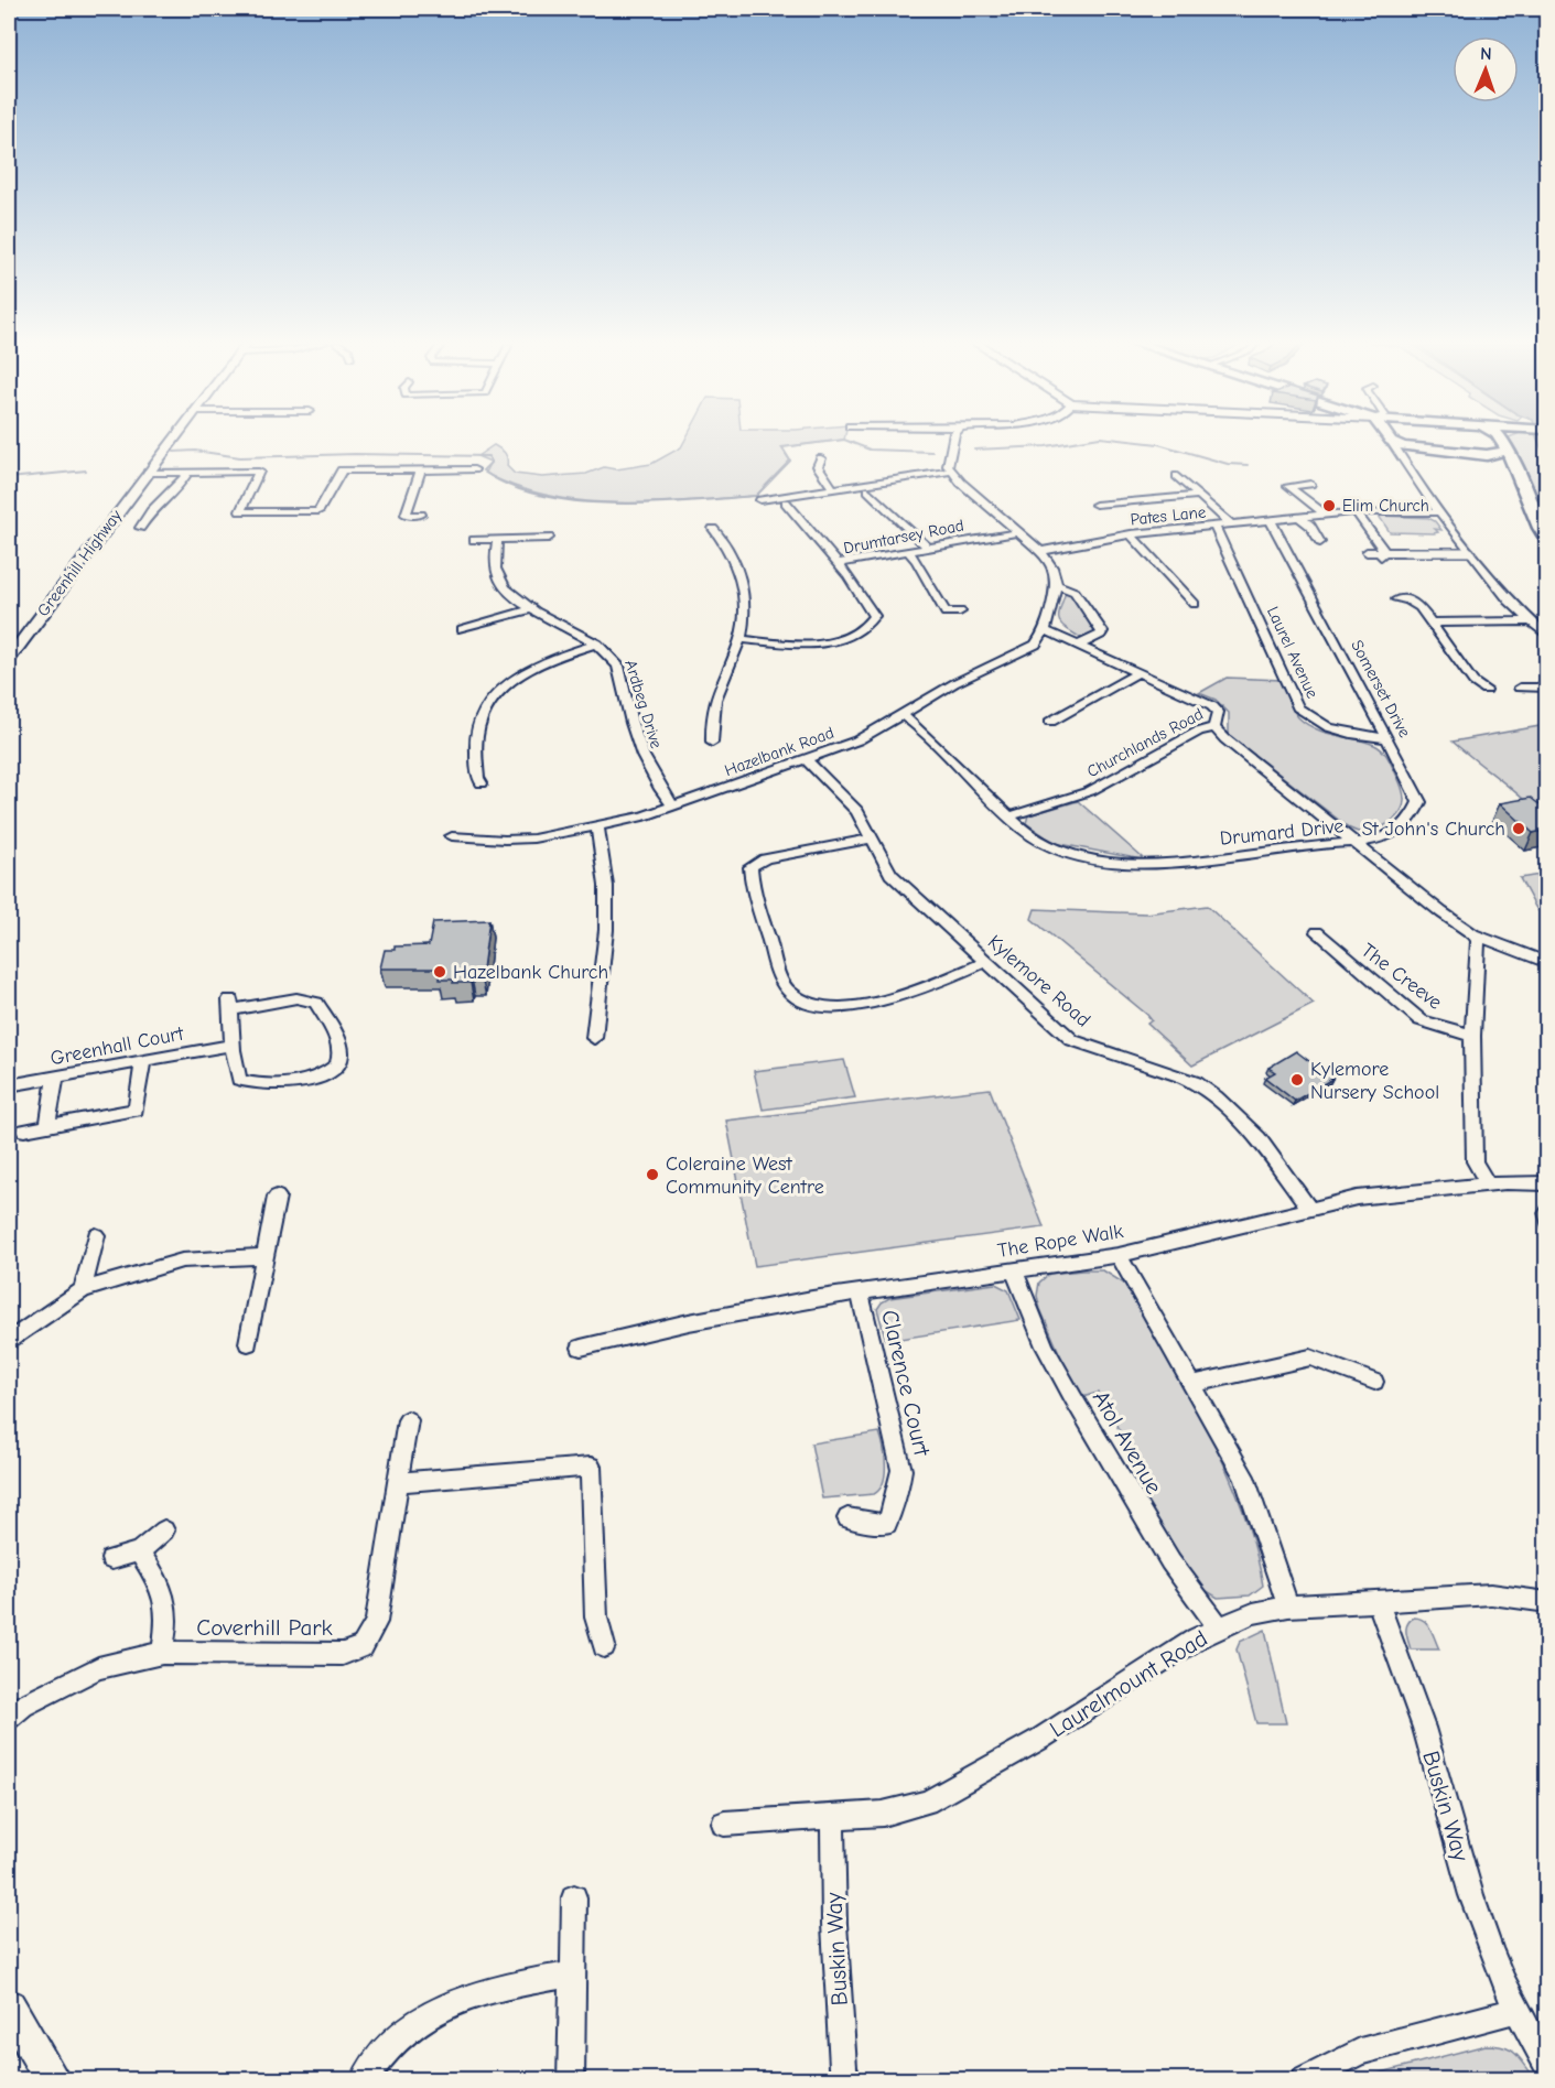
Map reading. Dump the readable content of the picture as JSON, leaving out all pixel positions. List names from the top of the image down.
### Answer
{
  "streets": {
    "main road": ["Greenhill Highway"],
    "street": [
      "Pates Lane",
      "Drumtarsey Road",
      "Laurel Avenue",
      "Somerset Drive",
      "Ardbeg Drive",
      "Churchlands Road",
      "Hazelbank Road",
      "Drumard Drive",
      "The Creeve",
      "Kylemore Road",
      "Greenhall Court",
      "The Rope Walk",
      "Clarence Court",
      "Atol Avenue",
      "Coverhill Park",
      "Laurelmount Road",
      "Buskin Way"
    ]
  },
  "crossings": [
    ["Pates Lane", "Laurel Avenue"],
    ["Pates Lane", "Somerset Drive"],
    ["Laurel Avenue", "Somerset Drive"],
    ["Somerset Drive", "Drumard Drive"],
    ["Ardbeg Drive", "Hazelbank Road"],
    ["Churchlands Road", "Hazelbank Road"],
    ["Churchlands Road", "Drumard Drive"],
    ["Hazelbank Road", "Drumard Drive"],
    ["Hazelbank Road", "Kylemore Road"],
    ["Kylemore Road", "The Rope Walk"],
    ["The Rope Walk", "Clarence Court"],
    ["The Rope Walk", "Atol Avenue"],
    ["Atol Avenue", "Laurelmount Road"],
    ["Laurelmount Road", "Buskin Way"]
  ],
  "places": [
    "Elim Church",
    "St John's Church",
    "Hazelbank Church",
    "Kylemore Nursery School",
    "Coleraine West Community Centre"
  ],
  "north": "top"
}
